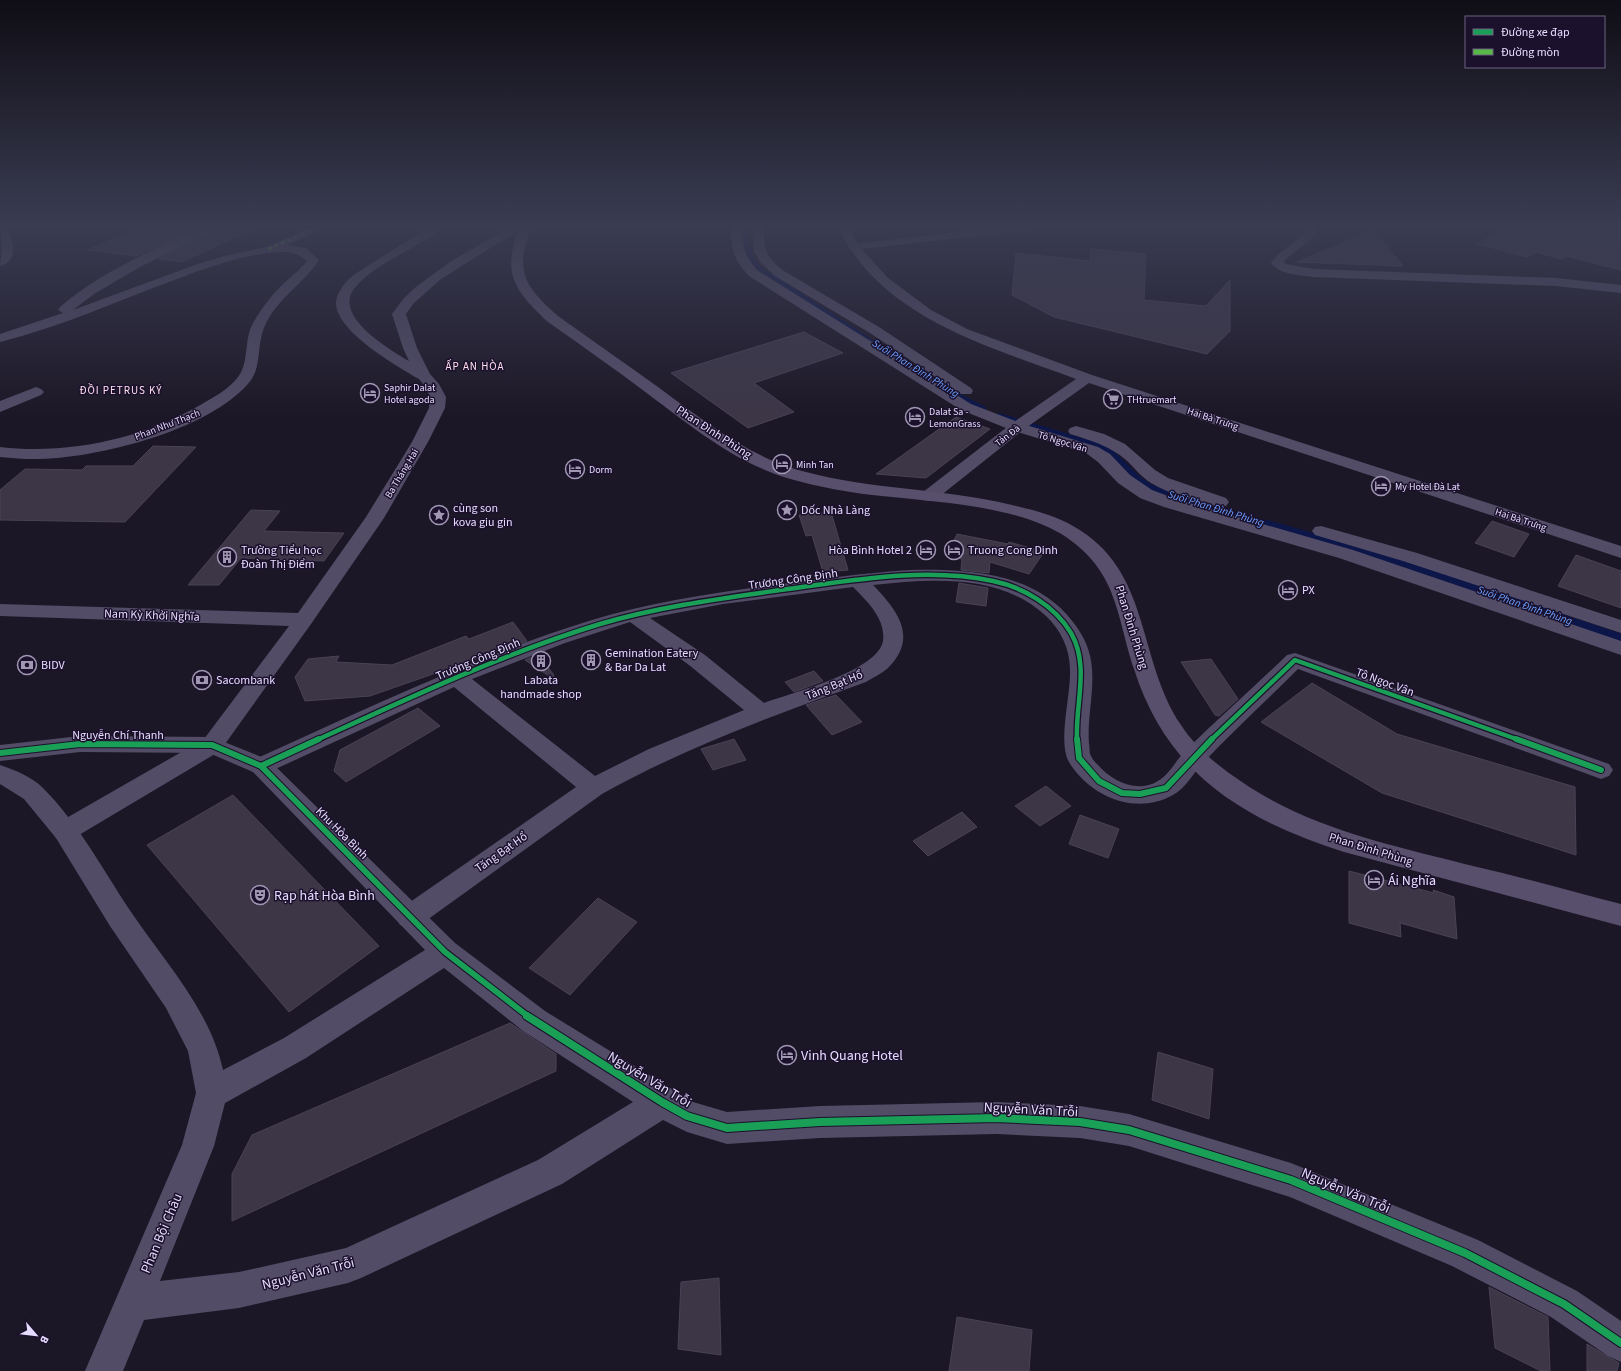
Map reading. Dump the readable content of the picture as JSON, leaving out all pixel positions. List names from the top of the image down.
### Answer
{
  "streets": {
    "main road": ["Phan Đình Phùng"],
    "street": [
      "Hai Bà Trưng",
      "Phan Như Thạch",
      "Tản Đà",
      "Tô Ngọc Vân",
      "Ba Tháng Hai",
      "Trương Công Định",
      "Nam Kỳ Khởi Nghĩa",
      "Tăng Bạt Hổ",
      "Nguyễn Chí Thanh",
      "Khu Hòa Bình",
      "Nguyễn Văn Trỗi",
      "Phan Bội Châu"
    ]
  },
  "crossings": [
    ["Hai Bà Trưng", "Tản Đà"],
    ["Phan Đình Phùng", "Tản Đà"],
    ["Phan Đình Phùng", "Tô Ngọc Vân"],
    ["Phan Đình Phùng", "Trương Công Định"],
    ["Tản Đà", "Tô Ngọc Vân"],
    ["Tô Ngọc Vân", "Trương Công Định"],
    ["Ba Tháng Hai", "Nam Kỳ Khởi Nghĩa"],
    ["Ba Tháng Hai", "Nguyễn Chí Thanh"],
    ["Ba Tháng Hai", "Khu Hòa Bình"],
    ["Trương Công Định", "Tăng Bạt Hổ"],
    ["Trương Công Định", "Khu Hòa Bình"],
    ["Tăng Bạt Hổ", "Khu Hòa Bình"],
    ["Nguyễn Chí Thanh", "Khu Hòa Bình"],
    ["Khu Hòa Bình", "Nguyễn Văn Trỗi"],
    ["Nguyễn Văn Trỗi", "Phan Bội Châu"]
  ],
  "districts": ["ẤP AN HÒA", "ĐỒI PETRUS KÝ"],
  "water": ["Suối Phan Đình Phùng"],
  "places": {
    "hotel": [
      "Saphir Dalat Hotel agoda",
      "Dalat Sa - LemonGrass",
      "Minh Tan",
      "Dorm",
      "My Hotel Đà Lạt",
      "Hòa Bình Hotel 2",
      "Truong Cong Dinh",
      "PX",
      "Ái Nghĩa",
      "Vinh Quang Hotel"
    ],
    "supermarket": ["THtruemart"],
    "place": ["Dốc Nhà Làng", "cùng son kova giu gin"],
    "building": ["Trường Tiểu học Đoàn Thị Điểm", "Gemination Eatery & Bar Da Lat", "Labata handmade shop"],
    "bank": ["BIDV", "Sacombank"],
    "theatre": ["Rạp hát Hòa Bình"]
  },
  "legend": ["Đường xe đạp", "Đường mòn"],
  "north": "bottom right"
}
